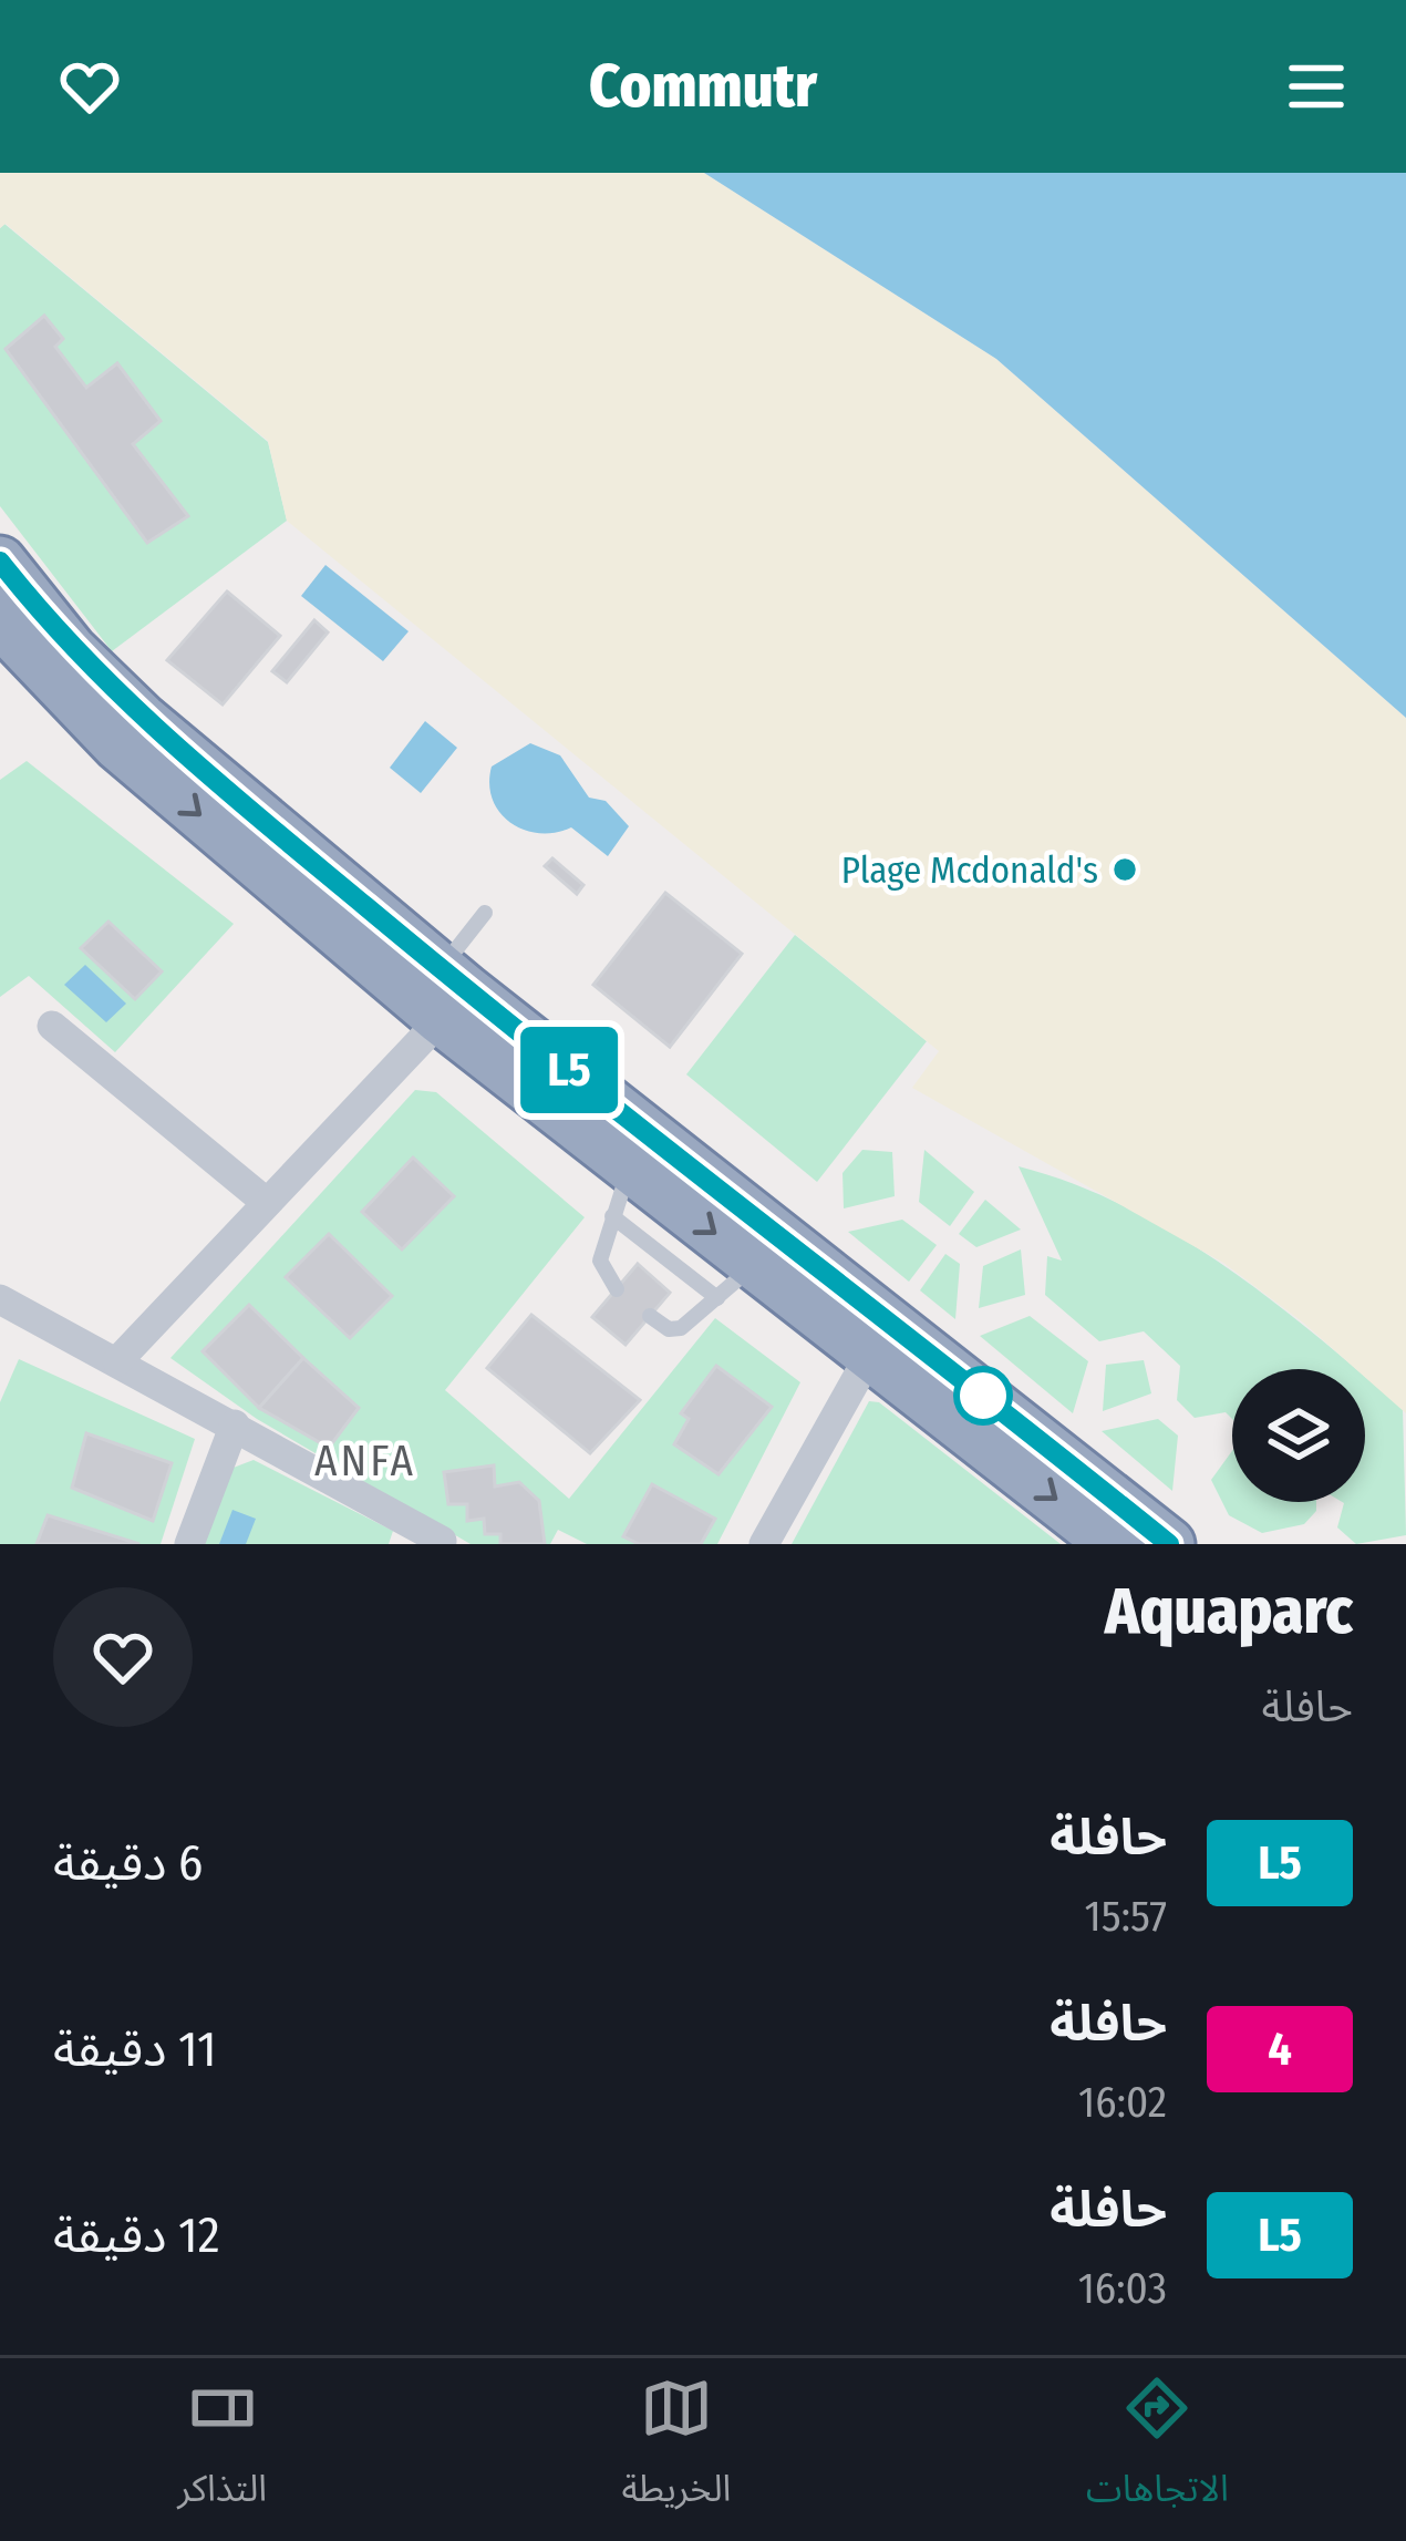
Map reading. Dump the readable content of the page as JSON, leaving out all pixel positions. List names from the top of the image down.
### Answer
{
  "districts": ["ANFA"],
  "places": ["Plage Mcdonald's"],
  "lines": ["bus line L5"],
  "page": {
    "header": "Commutr",
    "on_map": "L5",
    "heading": ["Aquaparc", "حافلة"],
    "list": [
      {
        "mark": "L5",
        "name": "حافلة",
        "note": "15:57",
        "value": "6 دقيقة"
      },
      {
        "mark": "4",
        "name": "حافلة",
        "note": "16:02",
        "value": "11 دقيقة"
      },
      {
        "mark": "L5",
        "name": "حافلة",
        "note": "16:03",
        "value": "12 دقيقة"
      }
    ],
    "tabs": ["الاتجاهات", "الخريطة", "التذاكر"]
  }
}
